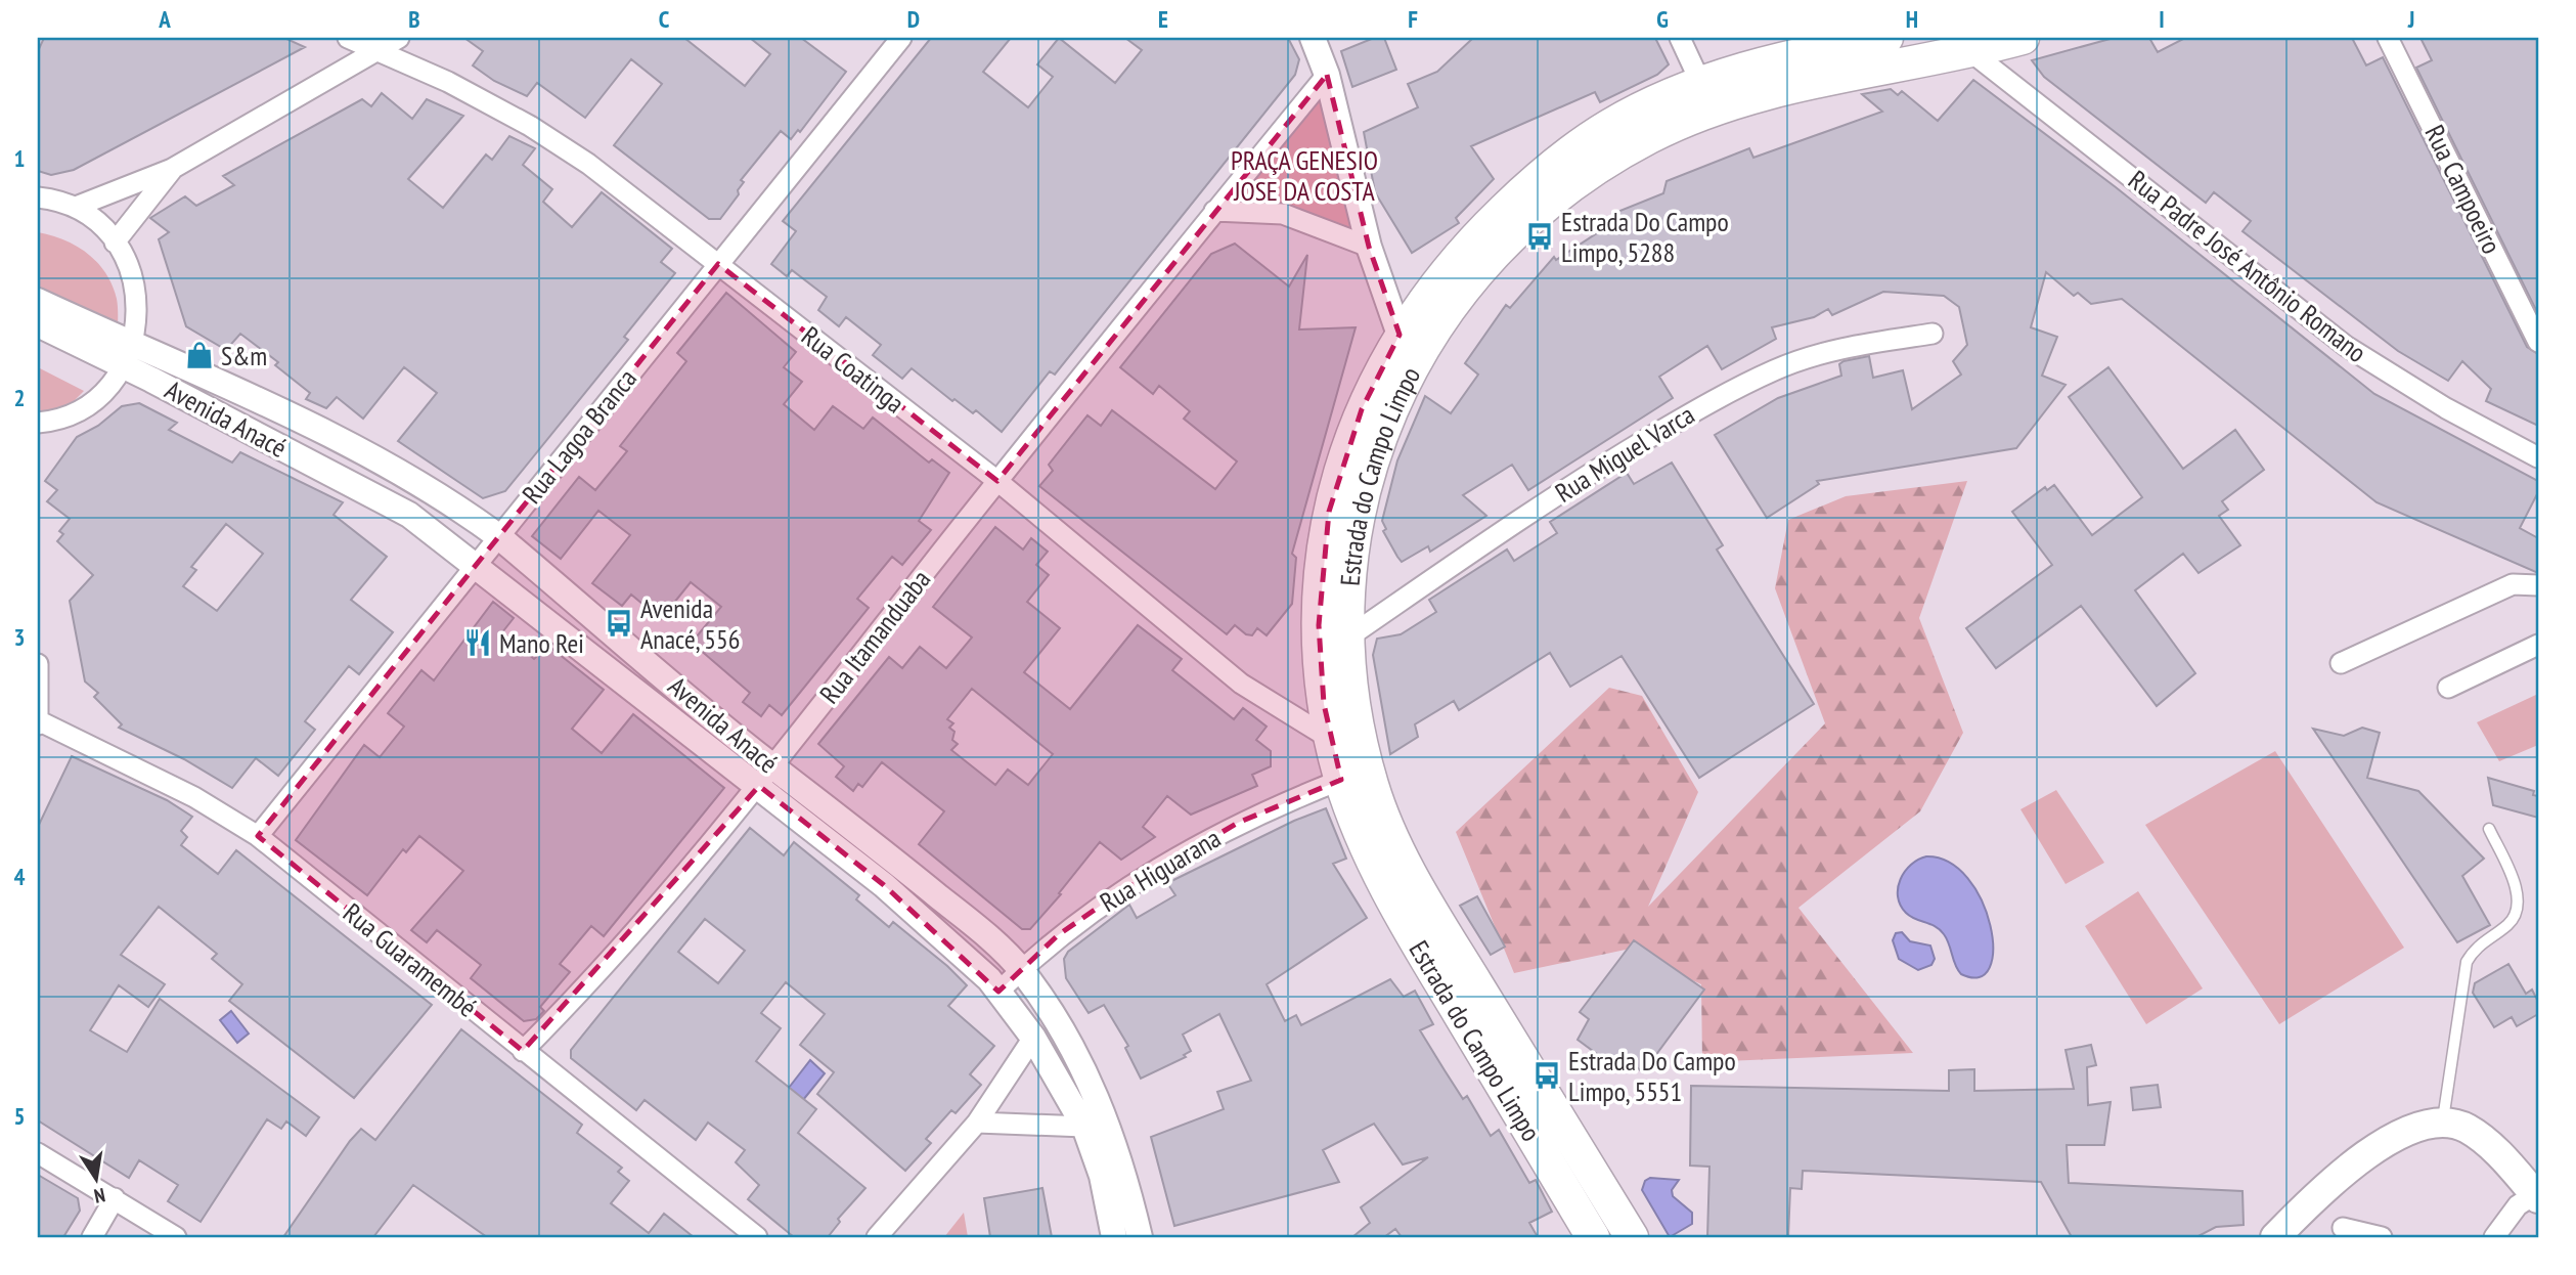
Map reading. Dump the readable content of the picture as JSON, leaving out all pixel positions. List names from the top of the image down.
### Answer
{
  "streets": {
    "main road": ["Estrada do Campo Limpo"],
    "street": [
      "Rua Campoeiro",
      "Rua Padre José Antônio Romano",
      "Rua Coatinga",
      "Avenida Anacé",
      "Rua Lagoa Branca",
      "Rua Miguel Varca",
      "Rua Itamanduaba",
      "Rua Higuarana",
      "Rua Guaramembé"
    ]
  },
  "crossings": [
    ["Rua Padre José Antônio Romano", "Estrada do Campo Limpo"],
    ["Rua Coatinga", "Rua Lagoa Branca"],
    ["Rua Coatinga", "Estrada do Campo Limpo"],
    ["Rua Coatinga", "Rua Itamanduaba"],
    ["Avenida Anacé", "Rua Lagoa Branca"],
    ["Avenida Anacé", "Rua Itamanduaba"],
    ["Avenida Anacé", "Rua Higuarana"],
    ["Rua Lagoa Branca", "Rua Guaramembé"],
    ["Rua Miguel Varca", "Estrada do Campo Limpo"],
    ["Estrada do Campo Limpo", "Rua Higuarana"],
    ["Rua Itamanduaba", "Rua Guaramembé"]
  ],
  "parks": ["PRAÇA GENESIO JOSE DA COSTA"],
  "places": {
    "bus stop": ["Estrada Do Campo Limpo, 5288", "Avenida Anacé, 556", "Estrada Do Campo Limpo, 5551"],
    "shop": ["S&m"],
    "restaurant": ["Mano Rei"]
  },
  "north": "bottom",
  "grid": {
    "columns": [
      "A",
      "B",
      "C",
      "D",
      "E",
      "F",
      "G",
      "H",
      "I",
      "J"
    ],
    "rows": [
      "1",
      "2",
      "3",
      "4",
      "5"
    ]
  }
}
